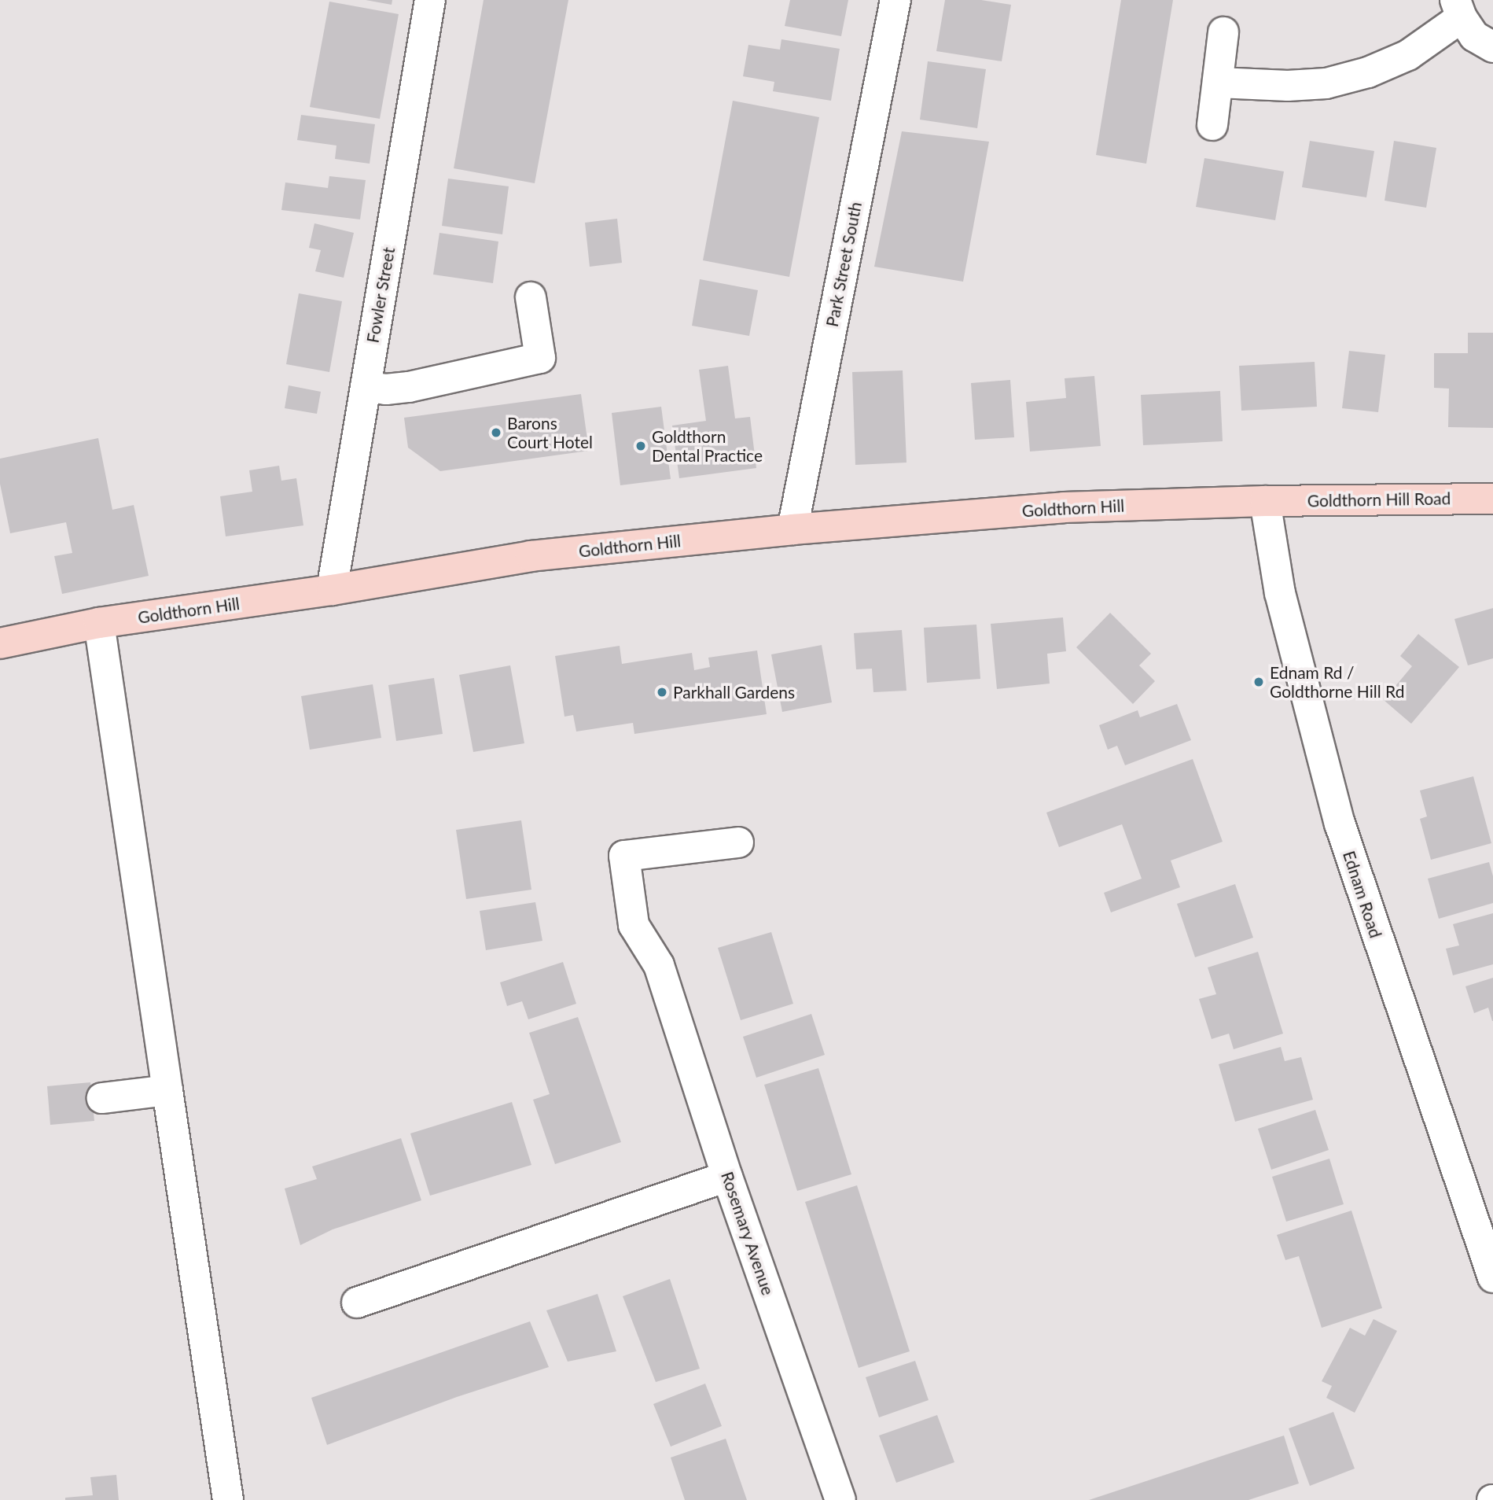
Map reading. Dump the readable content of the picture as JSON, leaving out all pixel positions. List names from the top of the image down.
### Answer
{
  "streets": {
    "main road": ["Goldthorn Hill Road", "Goldthorn Hill"],
    "street": [
      "Park Street South",
      "Fowler Street",
      "Ednam Road",
      "Rosemary Avenue"
    ]
  },
  "crossings": [
    ["Park Street South", "Goldthorn Hill"],
    ["Fowler Street", "Goldthorn Hill"],
    ["Goldthorn Hill Road", "Goldthorn Hill"],
    ["Goldthorn Hill Road", "Ednam Road"],
    ["Goldthorn Hill", "Ednam Road"]
  ],
  "places": [
    "Barons Court Hotel",
    "Goldthorn Dental Practice",
    "Ednam Rd / Goldthorne Hill Rd",
    "Parkhall Gardens"
  ]
}
